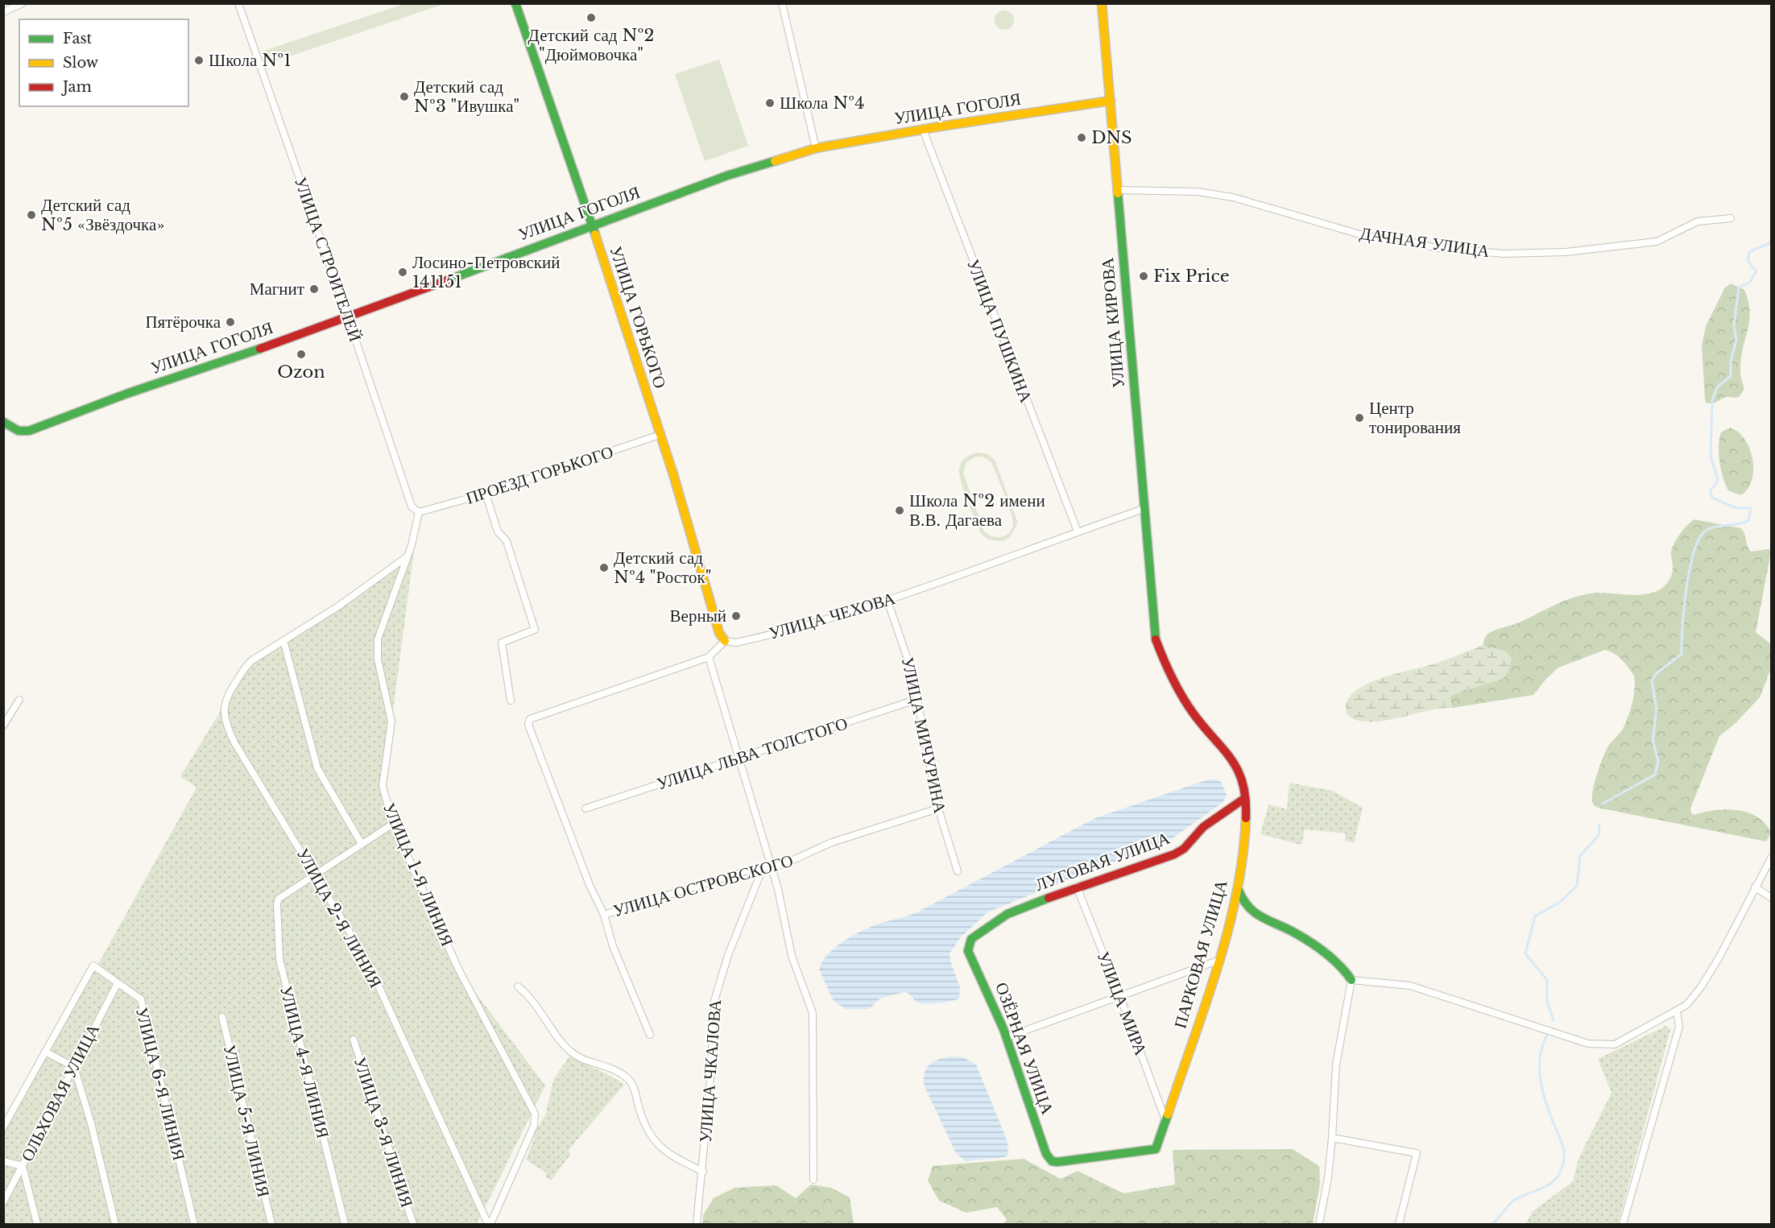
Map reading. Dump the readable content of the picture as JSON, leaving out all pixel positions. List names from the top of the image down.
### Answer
{
  "streets": {
    "street": [
      "УЛИЦА ГОГОЛЯ",
      "ДАЧНАЯ УЛИЦА",
      "УЛИЦА СТРОИТЕЛЕЙ",
      "УЛИЦА ГОРЬКОГО",
      "УЛИЦА КИРОВА",
      "УЛИЦА ПУШКИНА",
      "ПРОЕЗД ГОРЬКОГО",
      "УЛИЦА ЧЕХОВА",
      "УЛИЦА МИЧУРИНА",
      "УЛИЦА ЛЬВА ТОЛСТОГО",
      "ЛУГОВАЯ УЛИЦА",
      "УЛИЦА 1-Я ЛИНИЯ",
      "УЛИЦА ОСТРОВСКОГО",
      "УЛИЦА 2-Я ЛИНИЯ",
      "ПАРКОВАЯ УЛИЦА",
      "УЛИЦА МИРА",
      "ОЗЁРНАЯ УЛИЦА",
      "УЛИЦА 4-Я ЛИНИЯ",
      "УЛИЦА ЧКАЛОВА",
      "УЛИЦА 6-Я ЛИНИЯ",
      "ОЛЬХОВАЯ УЛИЦА",
      "УЛИЦА 5-Я ЛИНИЯ",
      "УЛИЦА 3-Я ЛИНИЯ"
    ]
  },
  "crossings": [
    ["УЛИЦА ГОГОЛЯ", "УЛИЦА СТРОИТЕЛЕЙ"],
    ["УЛИЦА ГОГОЛЯ", "УЛИЦА ГОРЬКОГО"],
    ["УЛИЦА ГОГОЛЯ", "УЛИЦА КИРОВА"],
    ["УЛИЦА ГОГОЛЯ", "УЛИЦА ПУШКИНА"],
    ["ДАЧНАЯ УЛИЦА", "УЛИЦА КИРОВА"],
    ["УЛИЦА СТРОИТЕЛЕЙ", "ПРОЕЗД ГОРЬКОГО"],
    ["УЛИЦА СТРОИТЕЛЕЙ", "УЛИЦА 1-Я ЛИНИЯ"],
    ["УЛИЦА ГОРЬКОГО", "ПРОЕЗД ГОРЬКОГО"],
    ["УЛИЦА ГОРЬКОГО", "УЛИЦА ЧЕХОВА"],
    ["УЛИЦА КИРОВА", "УЛИЦА ЧЕХОВА"],
    ["УЛИЦА КИРОВА", "ПАРКОВАЯ УЛИЦА"],
    ["УЛИЦА ПУШКИНА", "УЛИЦА ЧЕХОВА"],
    ["ПРОЕЗД ГОРЬКОГО", "УЛИЦА 1-Я ЛИНИЯ"],
    ["УЛИЦА ЧЕХОВА", "УЛИЦА МИЧУРИНА"],
    ["УЛИЦА МИЧУРИНА", "УЛИЦА ЛЬВА ТОЛСТОГО"],
    ["УЛИЦА МИЧУРИНА", "УЛИЦА ОСТРОВСКОГО"],
    ["ЛУГОВАЯ УЛИЦА", "ПАРКОВАЯ УЛИЦА"],
    ["ЛУГОВАЯ УЛИЦА", "УЛИЦА МИРА"],
    ["ЛУГОВАЯ УЛИЦА", "ОЗЁРНАЯ УЛИЦА"],
    ["УЛИЦА 1-Я ЛИНИЯ", "УЛИЦА 2-Я ЛИНИЯ"],
    ["УЛИЦА ОСТРОВСКОГО", "УЛИЦА ЧКАЛОВА"],
    ["УЛИЦА 2-Я ЛИНИЯ", "УЛИЦА 4-Я ЛИНИЯ"],
    ["ПАРКОВАЯ УЛИЦА", "УЛИЦА МИРА"],
    ["ПАРКОВАЯ УЛИЦА", "ОЗЁРНАЯ УЛИЦА"],
    ["УЛИЦА 6-Я ЛИНИЯ", "ОЛЬХОВАЯ УЛИЦА"]
  ],
  "places": [
    "Детский сад №2 \"Дюймовочка\"",
    "Школа №1",
    "Детский сад №3 \"Ивушка\"",
    "Школа №4",
    "DNS",
    "Детский сад №5 «Звёздочка»",
    "Лосино-Петровский 141151",
    "Fix Price",
    "Магнит",
    "Пятёрочка",
    "Ozon",
    "Центр тонирования",
    "Школа №2 имени В.В. Дагаева",
    "Детский сад №4 \"Росток\"",
    "Верный"
  ],
  "legend": ["Fast", "Slow", "Jam"]
}
